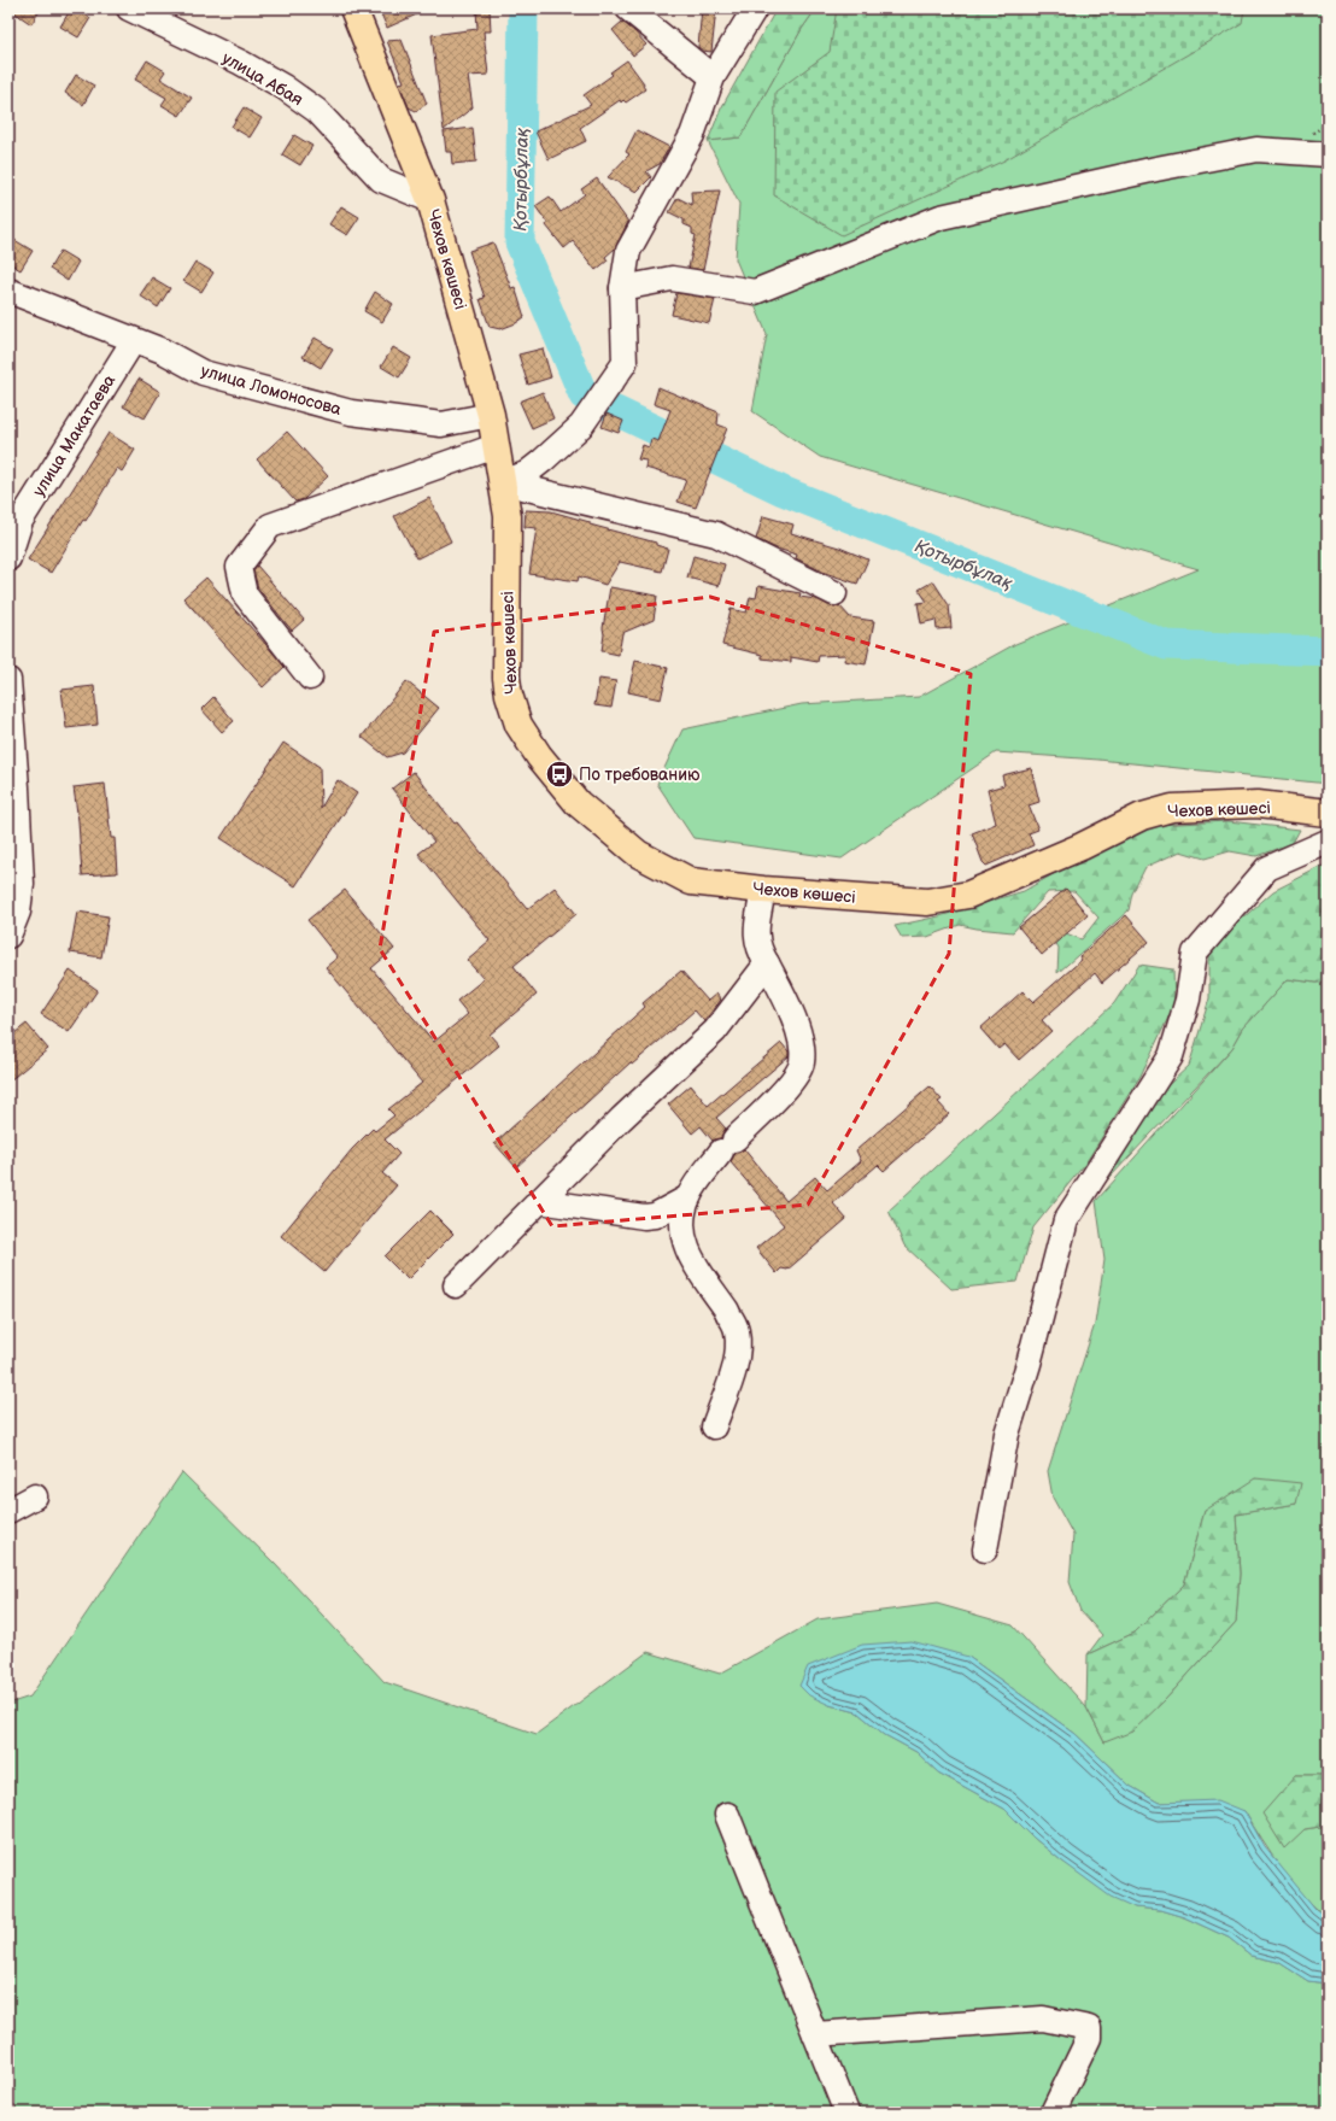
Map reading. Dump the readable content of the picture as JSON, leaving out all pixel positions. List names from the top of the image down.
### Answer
{
  "streets": {
    "main road": ["Чехов көшесі"],
    "street": ["улица Абая", "улица Ломоносова", "улица Макатаева"]
  },
  "crossings": [
    ["улица Абая", "Чехов көшесі"],
    ["Чехов көшесі", "улица Ломоносова"],
    ["улица Ломоносова", "улица Макатаева"]
  ],
  "water": ["Қотырбұлақ"],
  "places": {
    "bus stop": ["По требованию"]
  }
}
